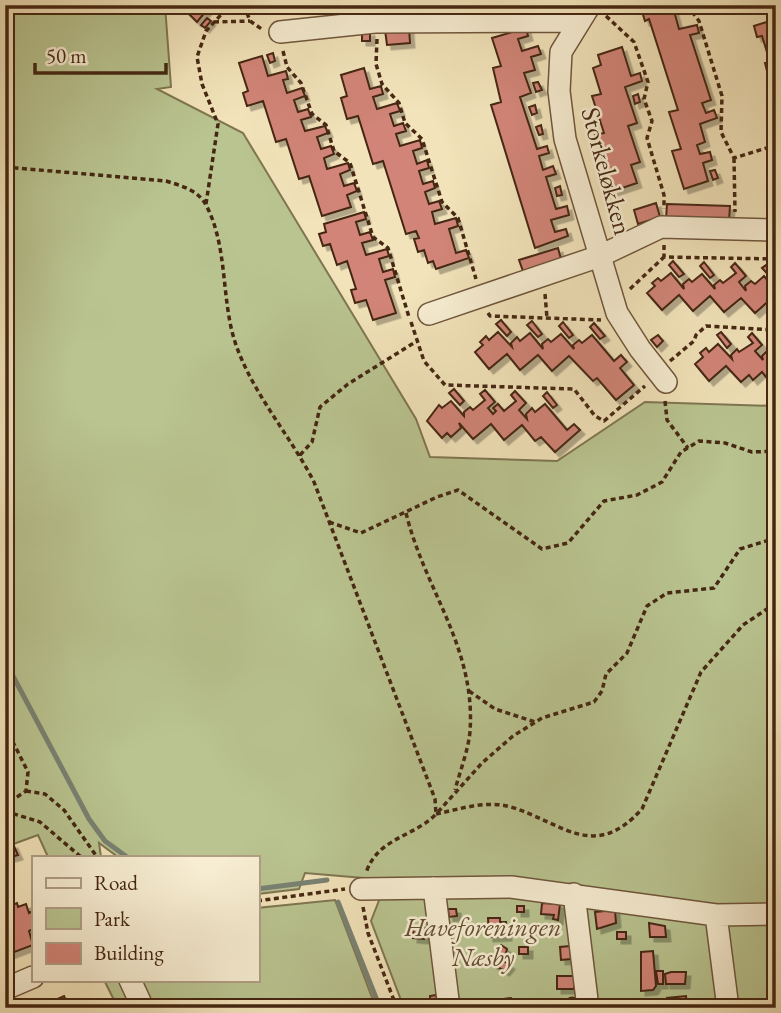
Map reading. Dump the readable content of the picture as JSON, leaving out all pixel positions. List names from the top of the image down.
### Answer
{
  "streets": {
    "street": ["Storkeløkken"]
  },
  "parks": ["Haveforeningen Næsby"],
  "legend": ["Road", "Park", "Building"],
  "scale_bar": "50 m"
}
